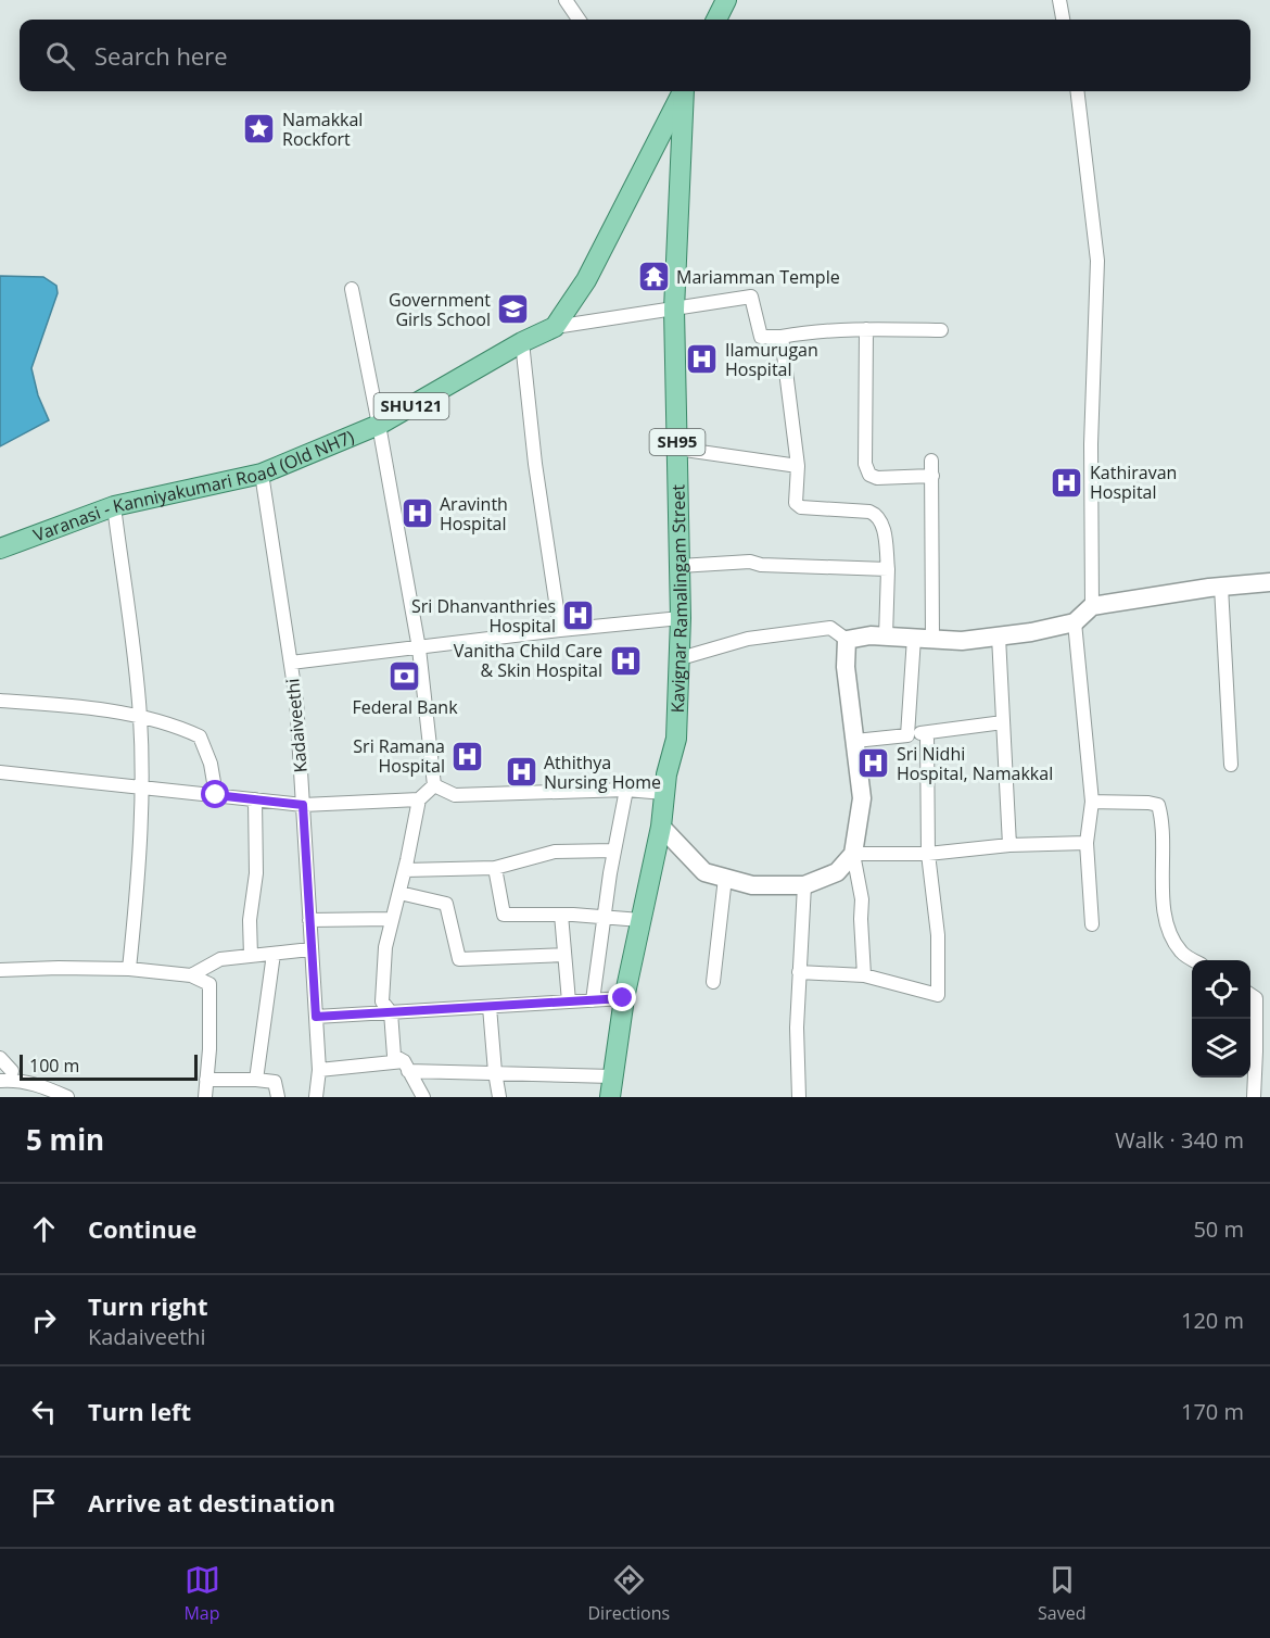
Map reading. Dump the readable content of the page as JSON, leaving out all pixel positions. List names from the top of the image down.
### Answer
{
  "streets": {
    "main road": [
      "SHU121",
      "SH95",
      "Varanasi - Kanniyakumari Road (Old NH7)",
      "Kavignar Ramalingam Street"
    ],
    "street": ["Kadaiveethi"]
  },
  "crossings": [
    ["SH95", "Kavignar Ramalingam Street"],
    ["Varanasi - Kanniyakumari Road (Old NH7)", "Kadaiveethi"]
  ],
  "places": {
    "place": ["Namakkal Rockfort"],
    "temple": ["Mariamman Temple"],
    "school or university": ["Government Girls School"],
    "hospital": [
      "Ilamurugan Hospital",
      "Kathiravan Hospital",
      "Aravinth Hospital",
      "Sri Dhanvanthries Hospital",
      "Vanitha Child Care & Skin Hospital",
      "Sri Ramana Hospital",
      "Sri Nidhi Hospital, Namakkal",
      "Athithya Nursing Home"
    ],
    "bank": ["Federal Bank"]
  },
  "scale_bar": "100 m",
  "page": {
    "search": "Search here",
    "scale": "100 m",
    "heading": ["5 min", "Walk · 340 m"],
    "list": [
      ["Continue", "50 m"],
      ["Turn right", "Kadaiveethi", "120 m"],
      ["Turn left", "170 m"],
      "Arrive at destination"
    ],
    "nav": ["Map", "Directions", "Saved"]
  }
}
